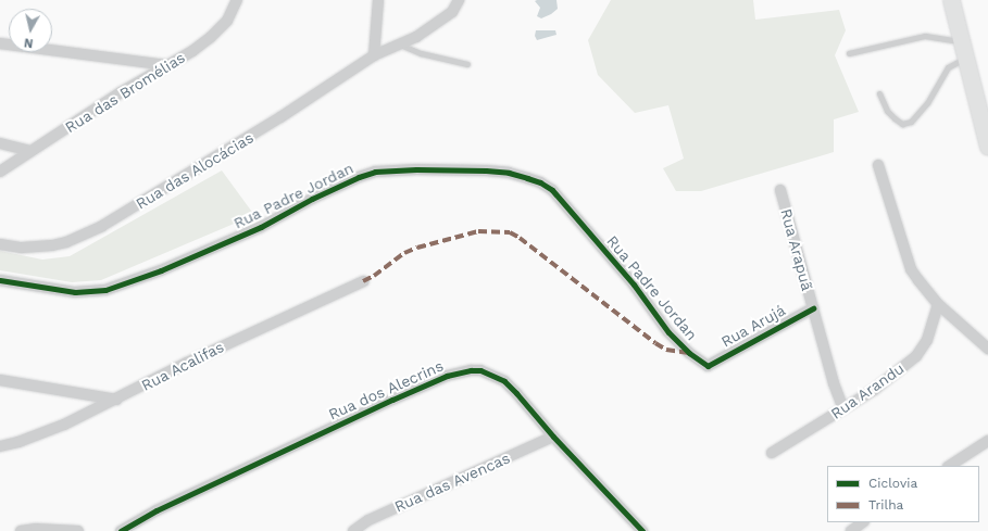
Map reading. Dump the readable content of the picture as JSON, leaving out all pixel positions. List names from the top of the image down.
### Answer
{
  "streets": {
    "street": [
      "Rua das Bromélias",
      "Rua das Alocácias",
      "Rua Padre Jordan",
      "Rua Arapuã",
      "Rua Arujá",
      "Rua Acalifas",
      "Rua dos Alecrins",
      "Rua Arandu",
      "Rua das Avencas"
    ]
  },
  "crossings": [
    ["Rua Padre Jordan", "Rua Arujá"],
    ["Rua Arapuã", "Rua Arujá"],
    ["Rua Arapuã", "Rua Arandu"],
    ["Rua dos Alecrins", "Rua das Avencas"]
  ],
  "legend": ["Ciclovia", "Trilha"],
  "north": "bottom"
}
